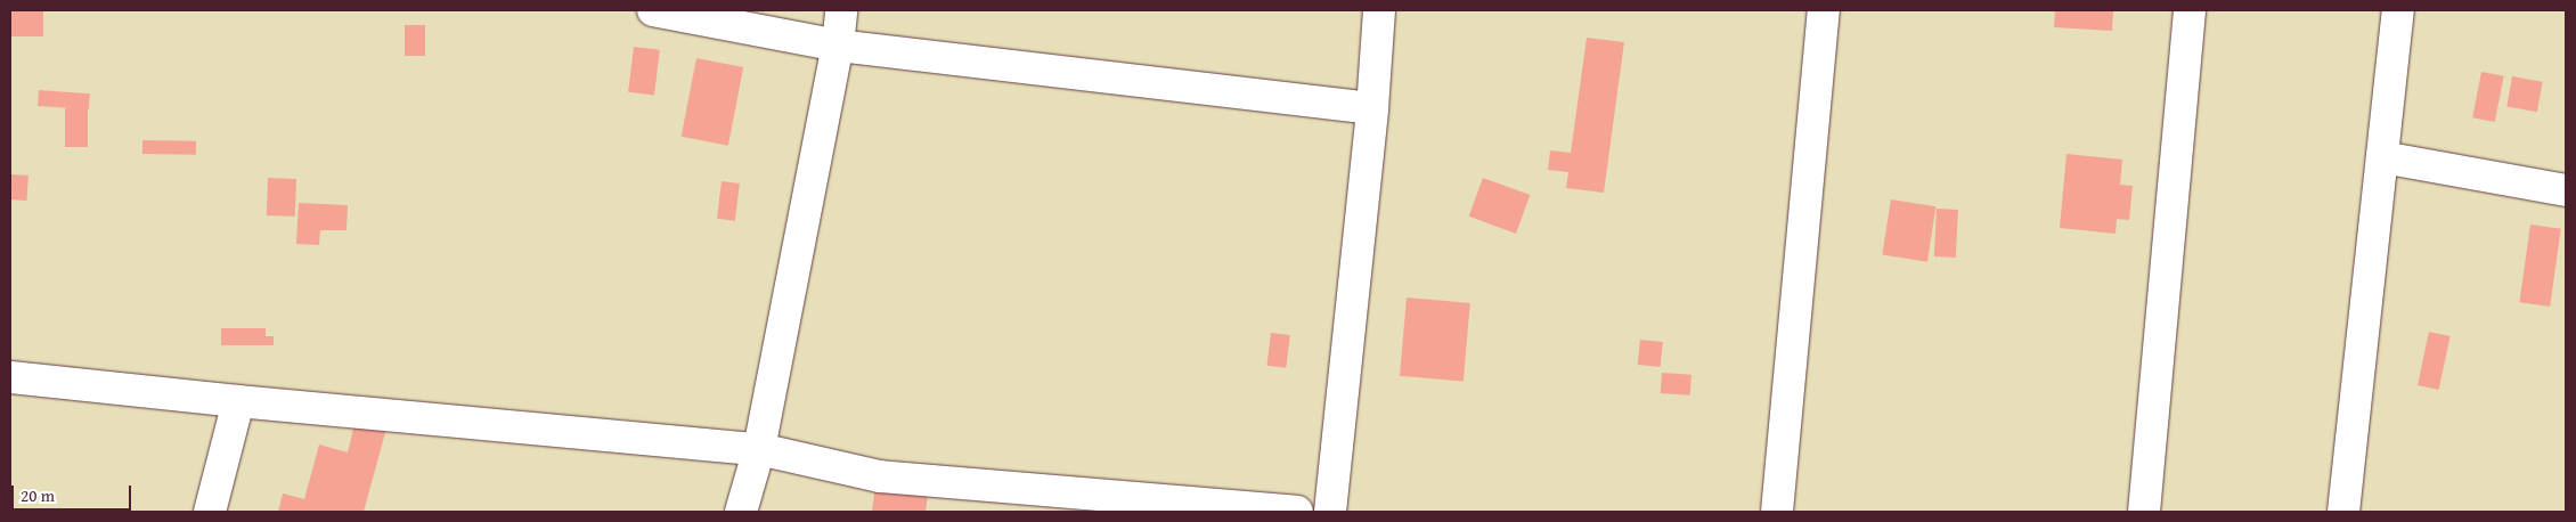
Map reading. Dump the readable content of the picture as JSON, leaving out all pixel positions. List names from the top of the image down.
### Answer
{
  "scale_bar": "20 m"
}
